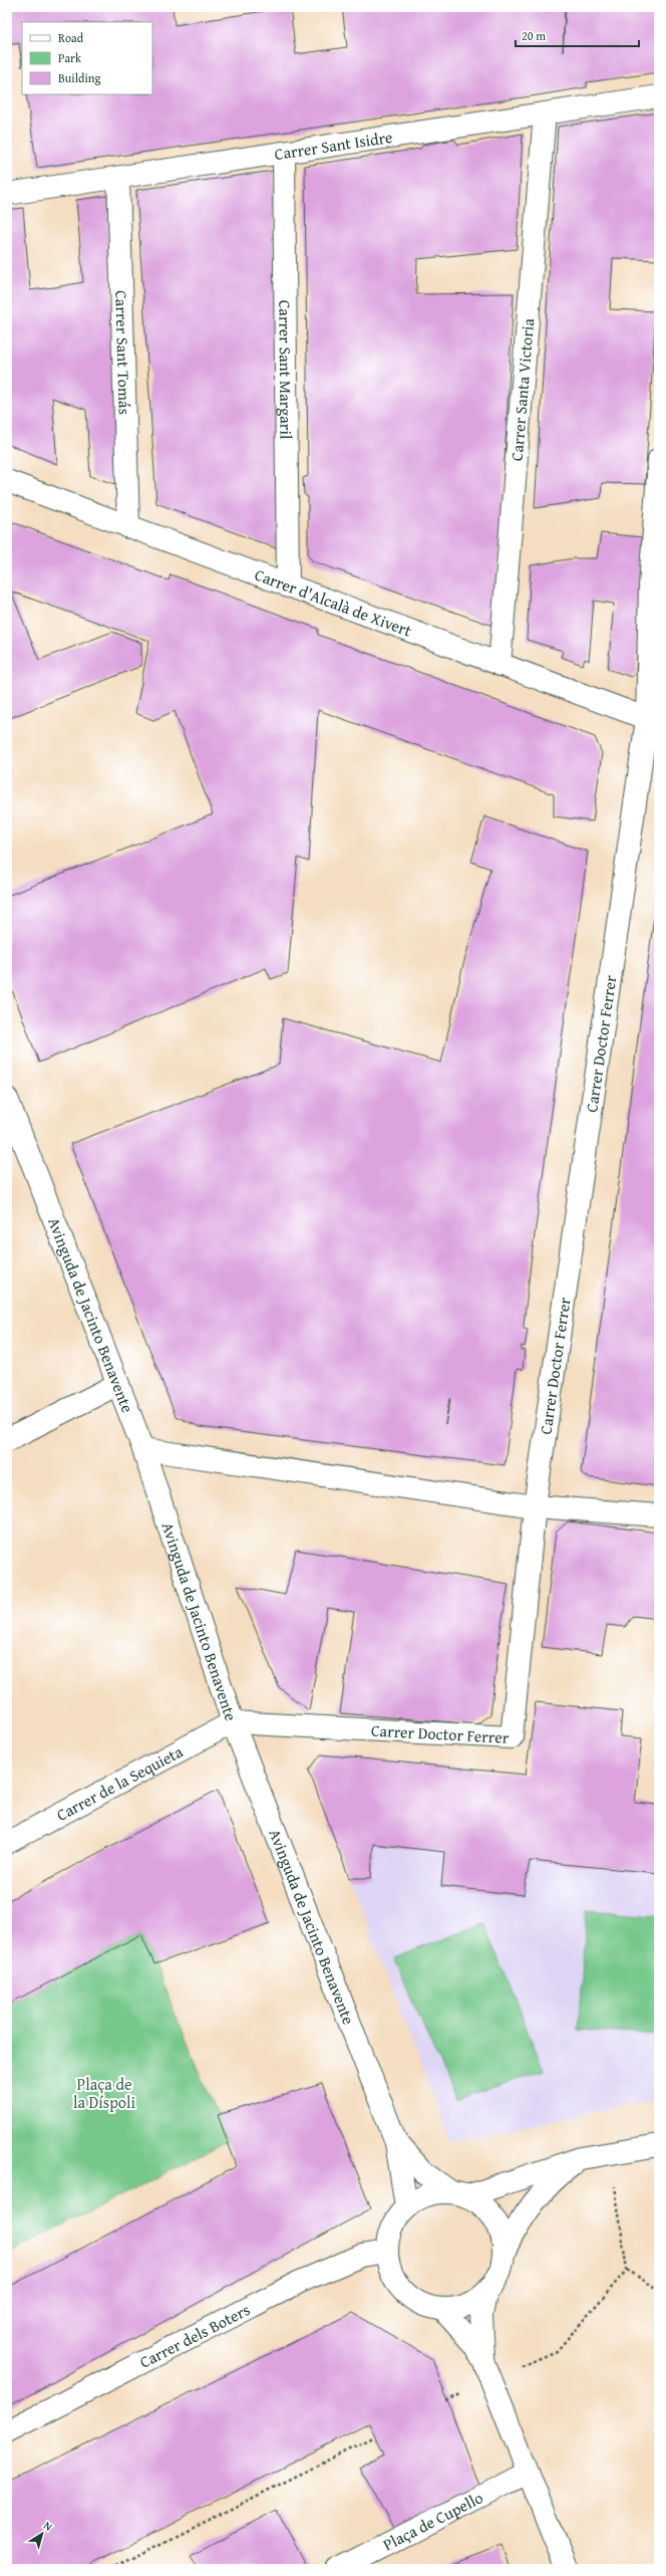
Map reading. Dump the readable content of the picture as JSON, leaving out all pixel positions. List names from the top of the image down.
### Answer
{
  "streets": {
    "street": [
      "Carrer Sant Isidre",
      "Carrer Sant Tomás",
      "Carrer Sant Margaril",
      "Carrer Santa Victoria",
      "Carrer d'Alcalà de Xivert",
      "Carrer Doctor Ferrer",
      "Avinguda de Jacinto Benavente",
      "Carrer de la Sequieta",
      "Carrer dels Boters",
      "Plaça de Cupello"
    ]
  },
  "crossings": [
    ["Carrer Sant Isidre", "Carrer Sant Tomás"],
    ["Carrer Sant Isidre", "Carrer Sant Margaril"],
    ["Carrer Sant Isidre", "Carrer Santa Victoria"],
    ["Carrer Sant Tomás", "Carrer d'Alcalà de Xivert"],
    ["Carrer Sant Margaril", "Carrer d'Alcalà de Xivert"],
    ["Carrer Santa Victoria", "Carrer d'Alcalà de Xivert"],
    ["Carrer d'Alcalà de Xivert", "Carrer Doctor Ferrer"],
    ["Carrer Doctor Ferrer", "Avinguda de Jacinto Benavente"],
    ["Carrer Doctor Ferrer", "Carrer de la Sequieta"],
    ["Avinguda de Jacinto Benavente", "Carrer de la Sequieta"],
    ["Avinguda de Jacinto Benavente", "Carrer dels Boters"]
  ],
  "parks": ["Plaça de la Díspoli"],
  "legend": ["Road", "Park", "Building"],
  "scale_bar": "20 m",
  "north": "top right"
}
